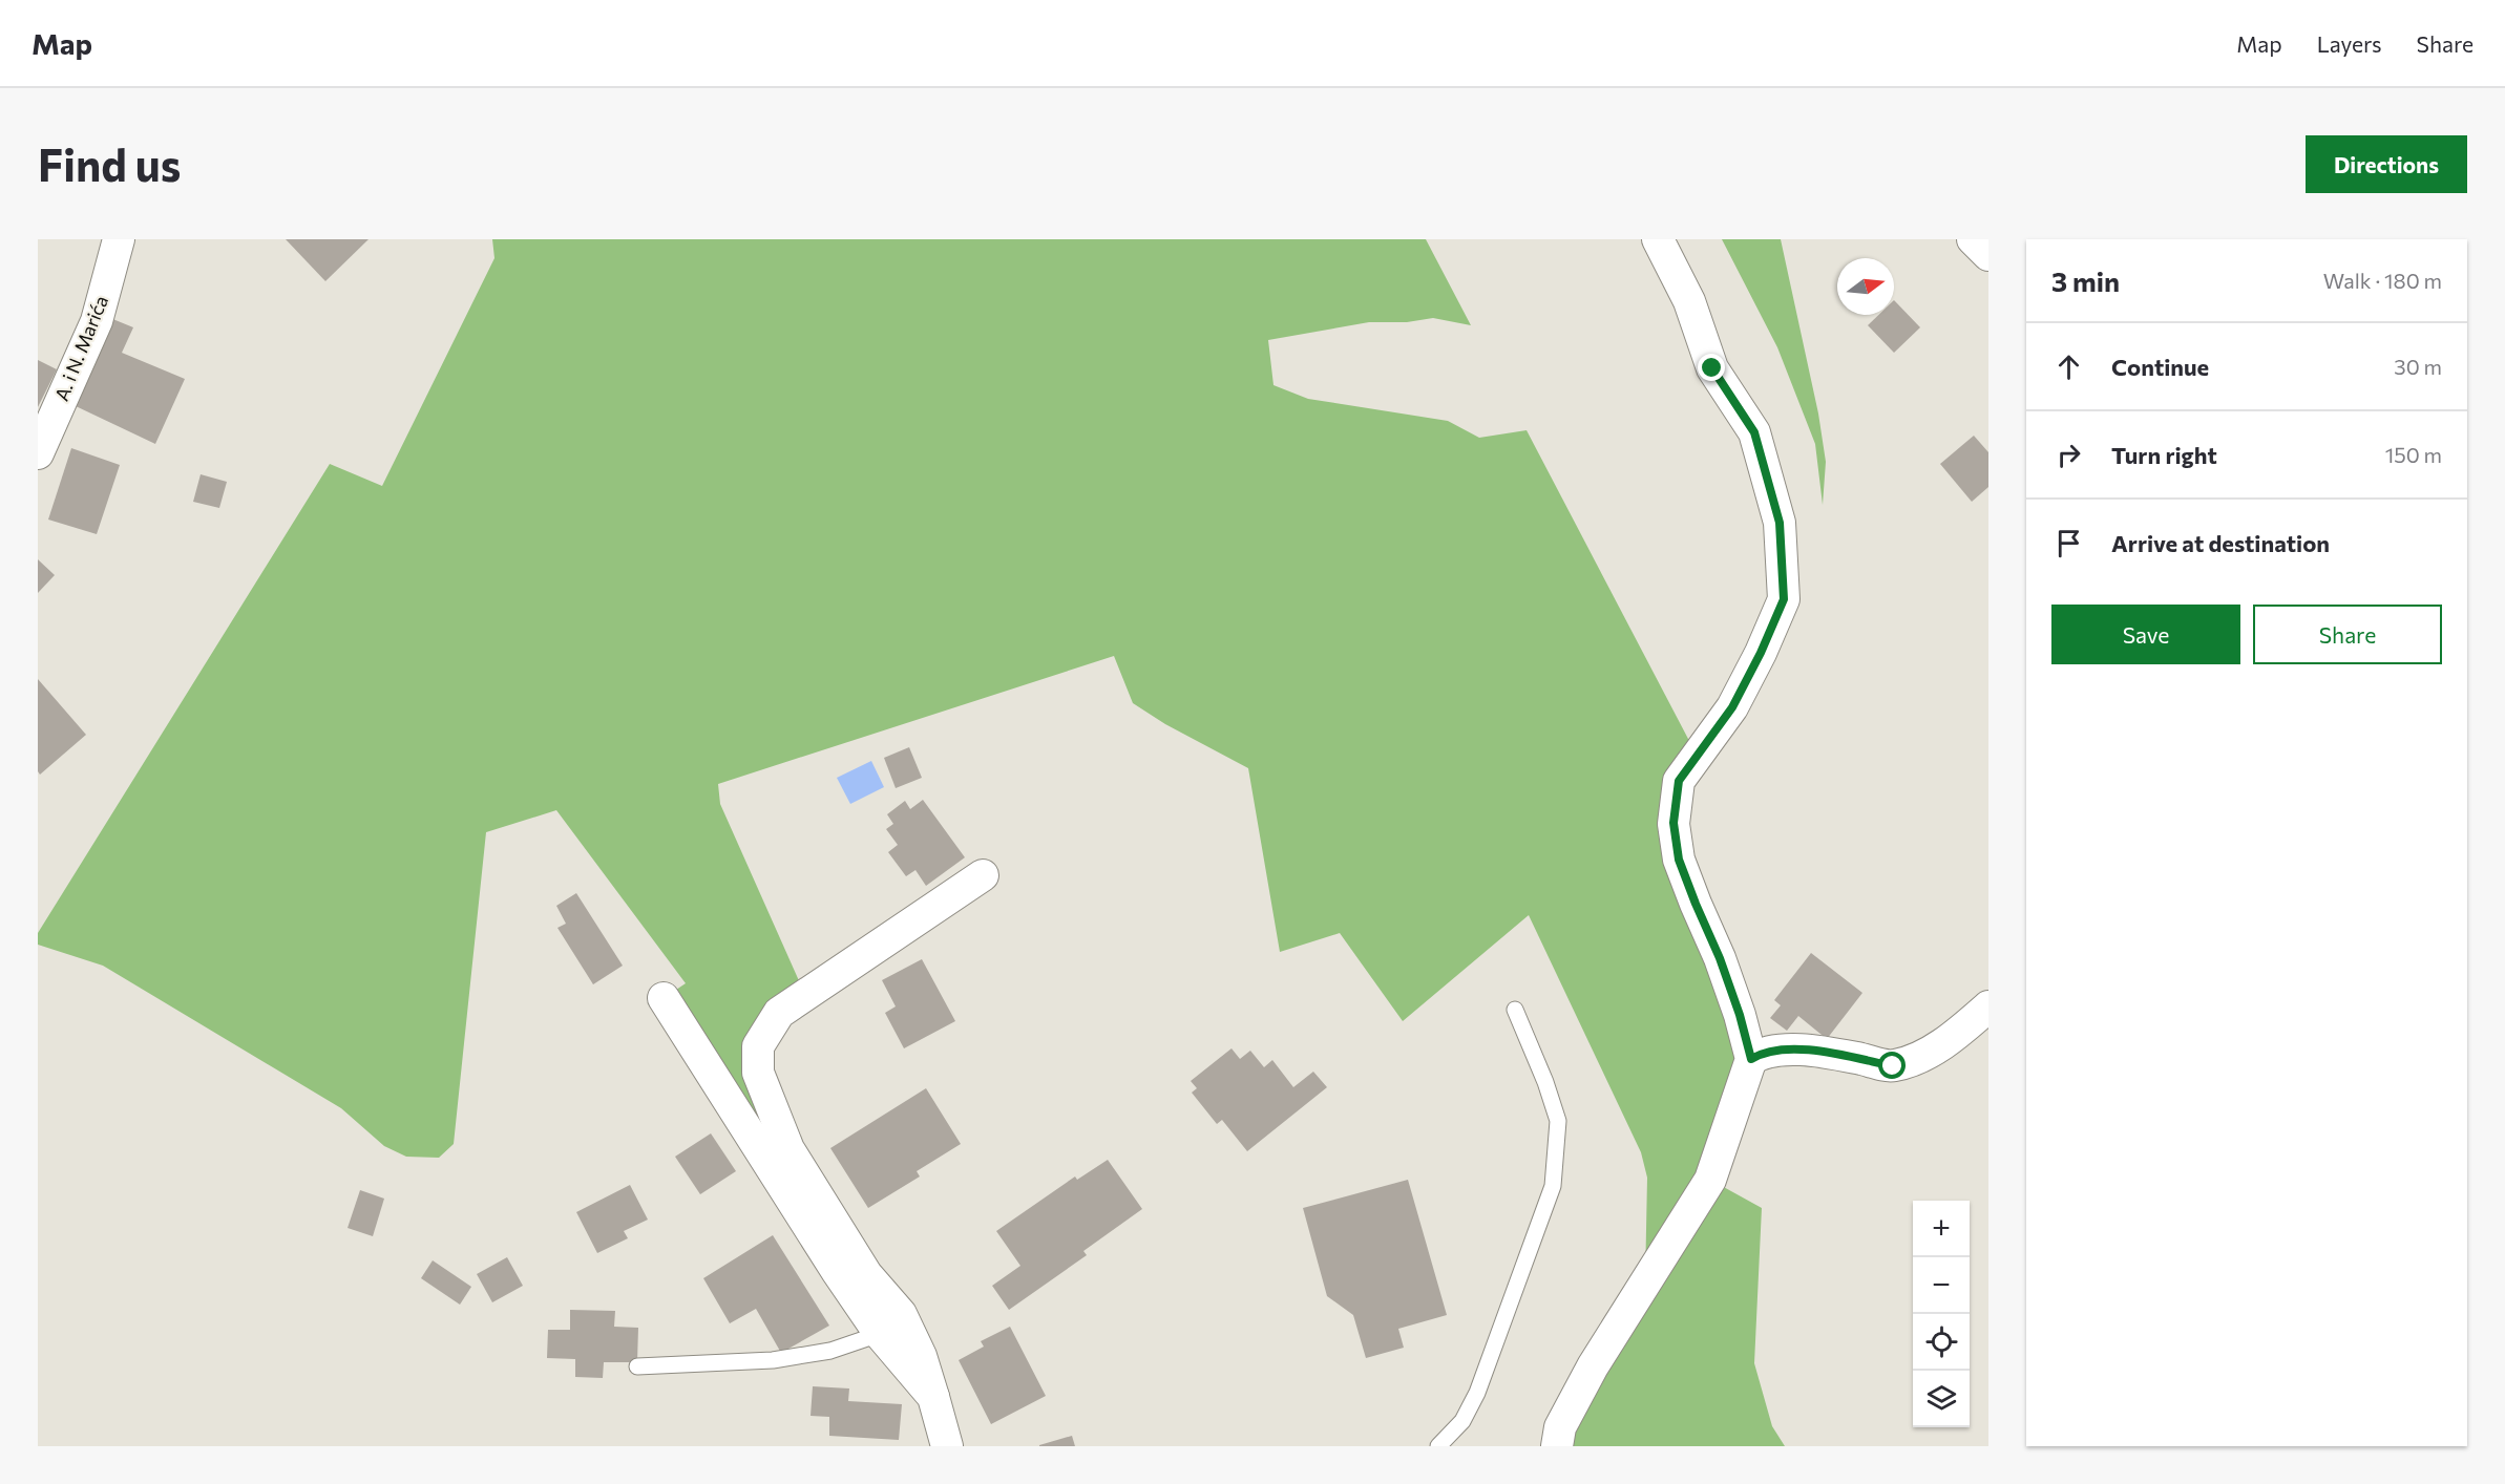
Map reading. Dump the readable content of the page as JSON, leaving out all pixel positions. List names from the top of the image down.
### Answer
{
  "streets": {
    "street": ["A. i N. Marića"]
  },
  "north": "right",
  "page": {
    "header": "Map",
    "nav": ["Map", "Layers", "Share"],
    "buttons": [
      "Directions",
      ["Save", "Share"]
    ],
    "title": "Find us",
    "heading": ["3 min", "Walk · 180 m"],
    "list": [
      ["Continue", "30 m"],
      ["Turn right", "150 m"],
      "Arrive at destination"
    ],
    "map_buttons": ["+", "−"]
  }
}
